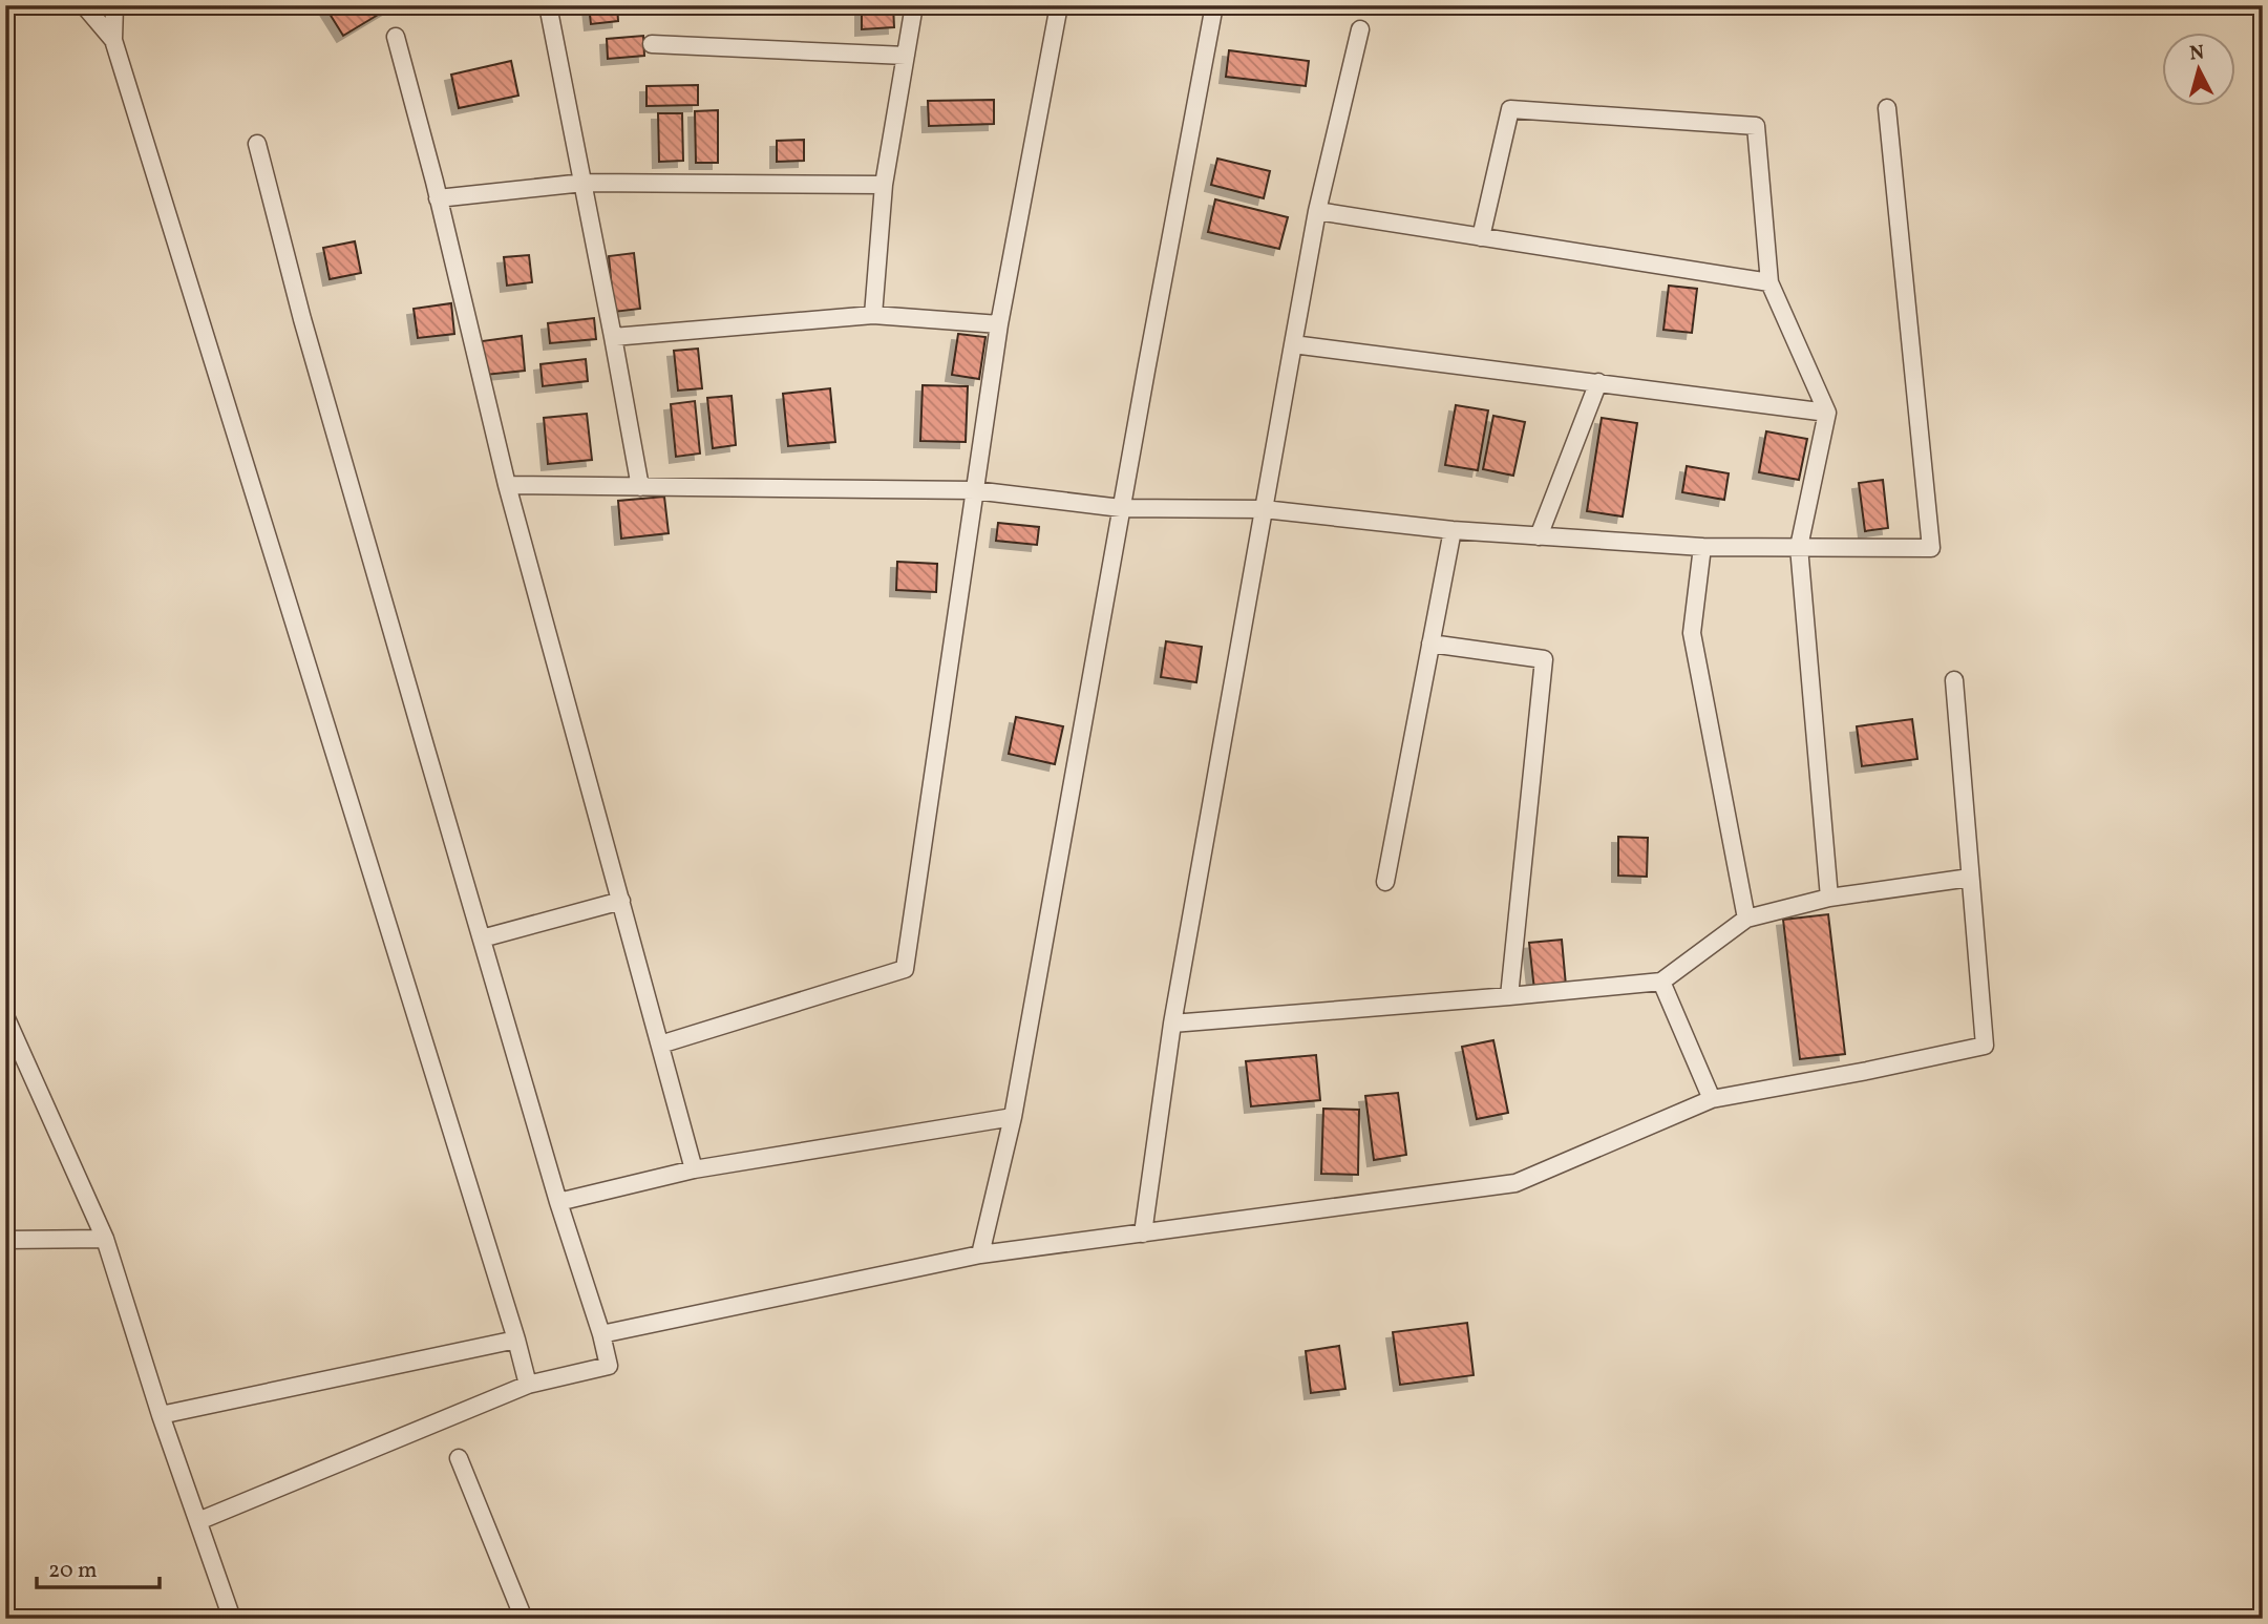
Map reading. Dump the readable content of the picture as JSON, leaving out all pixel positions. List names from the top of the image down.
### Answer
{
  "scale_bar": "20 m",
  "north": "top"
}
